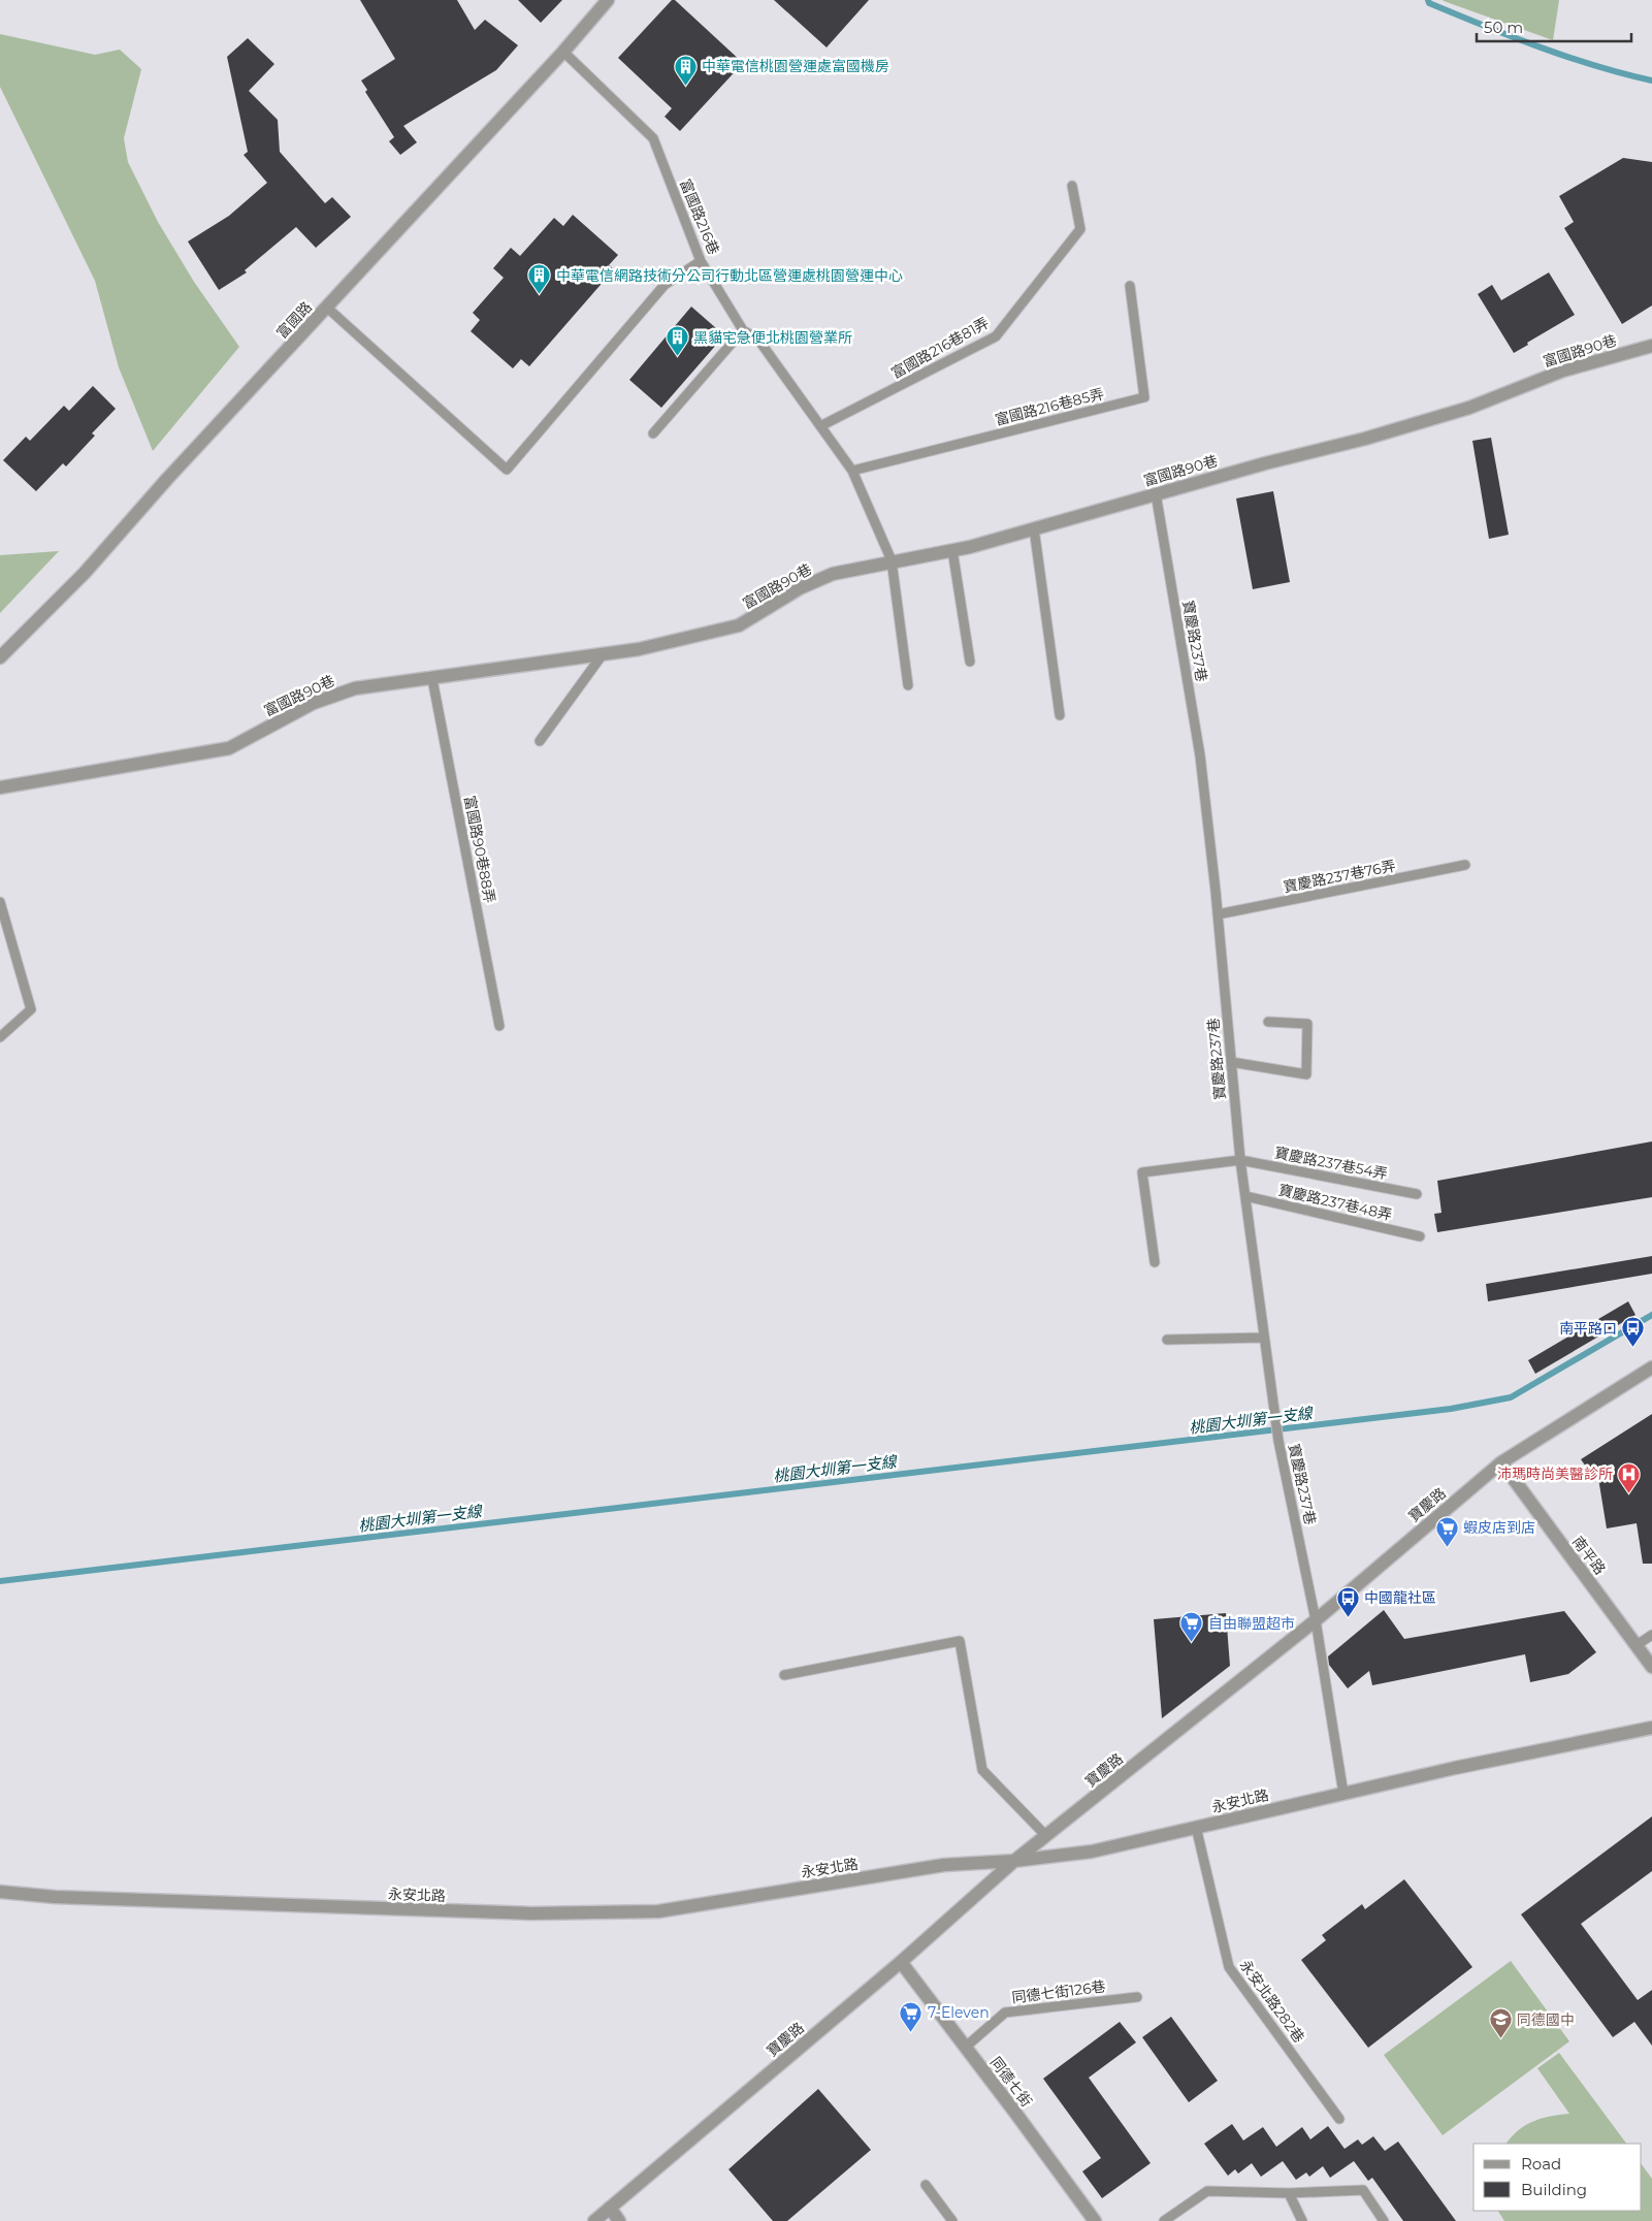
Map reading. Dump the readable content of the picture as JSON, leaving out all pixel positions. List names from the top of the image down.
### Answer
{
  "streets": {
    "street": [
      "富國路",
      "富國路90巷",
      "寶慶路",
      "南平路",
      "永安北路",
      "同德七街"
    ],
    "lane": [
      "富國路216巷",
      "富國路216巷81弄",
      "富國路216巷85弄",
      "寶慶路237巷",
      "富國路90巷88弄",
      "寶慶路237巷76弄",
      "寶慶路237巷54弄",
      "寶慶路237巷48弄",
      "同德七街126巷",
      "永安北路282巷"
    ]
  },
  "crossings": [
    ["富國路216巷", "富國路"],
    ["富國路216巷", "富國路216巷81弄"],
    ["富國路216巷", "富國路90巷"],
    ["富國路216巷", "富國路216巷85弄"],
    ["富國路90巷", "寶慶路237巷"],
    ["富國路90巷", "富國路90巷88弄"],
    ["寶慶路237巷", "寶慶路237巷76弄"],
    ["寶慶路237巷", "寶慶路237巷54弄"],
    ["寶慶路237巷", "寶慶路237巷48弄"],
    ["寶慶路237巷", "寶慶路"],
    ["寶慶路237巷", "永安北路"],
    ["寶慶路", "南平路"],
    ["寶慶路", "永安北路"],
    ["寶慶路", "同德七街"],
    ["永安北路", "永安北路282巷"],
    ["同德七街126巷", "同德七街"]
  ],
  "water": ["桃園大圳第一支線"],
  "places": {
    "building": ["中華電信桃園營運處富國機房", "中華電信網路技術分公司行動北區營運處桃園營運中心", "黑貓宅急便北桃園營業所"],
    "bus stop": ["南平路口", "中國龍社區"],
    "hospital": ["沛瑪時尚美醫診所"],
    "supermarket": ["蝦皮店到店", "自由聯盟超市", "7-Eleven"],
    "school or university": ["同德國中"]
  },
  "legend": ["Road", "Building"],
  "scale_bar": "50 m"
}
